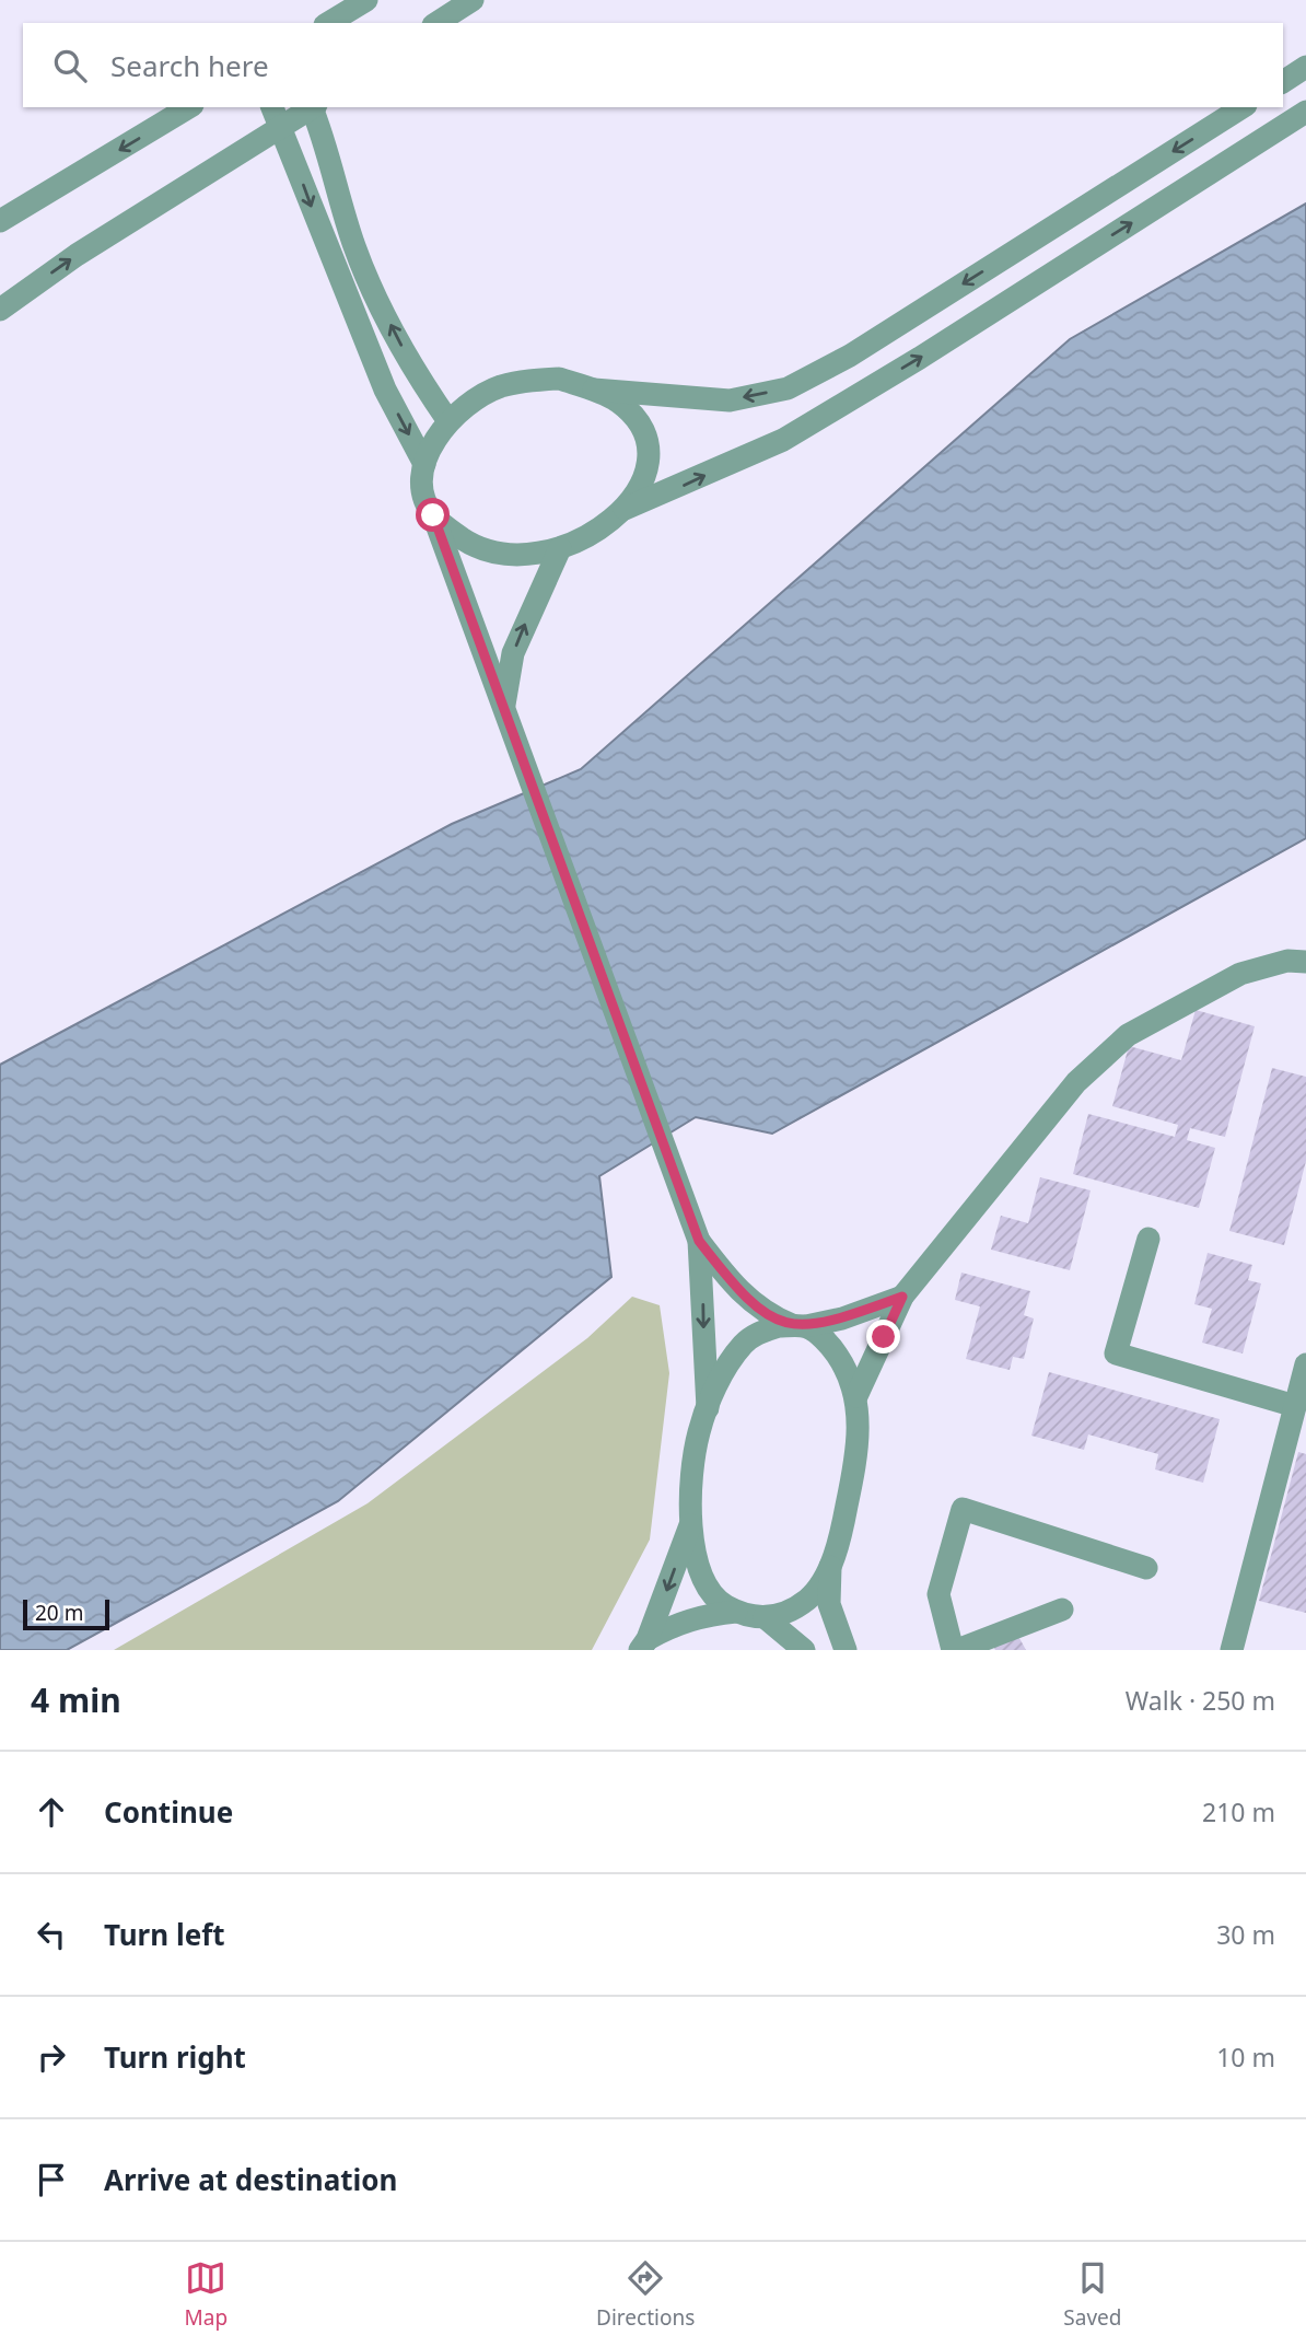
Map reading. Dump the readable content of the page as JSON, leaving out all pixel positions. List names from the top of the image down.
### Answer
{
  "scale_bar": "20 m",
  "page": {
    "search": "Search here",
    "scale": "20 m",
    "heading": ["4 min", "Walk · 250 m"],
    "list": [
      ["Continue", "210 m"],
      ["Turn left", "30 m"],
      ["Turn right", "10 m"],
      "Arrive at destination"
    ],
    "nav": ["Map", "Directions", "Saved"]
  }
}
